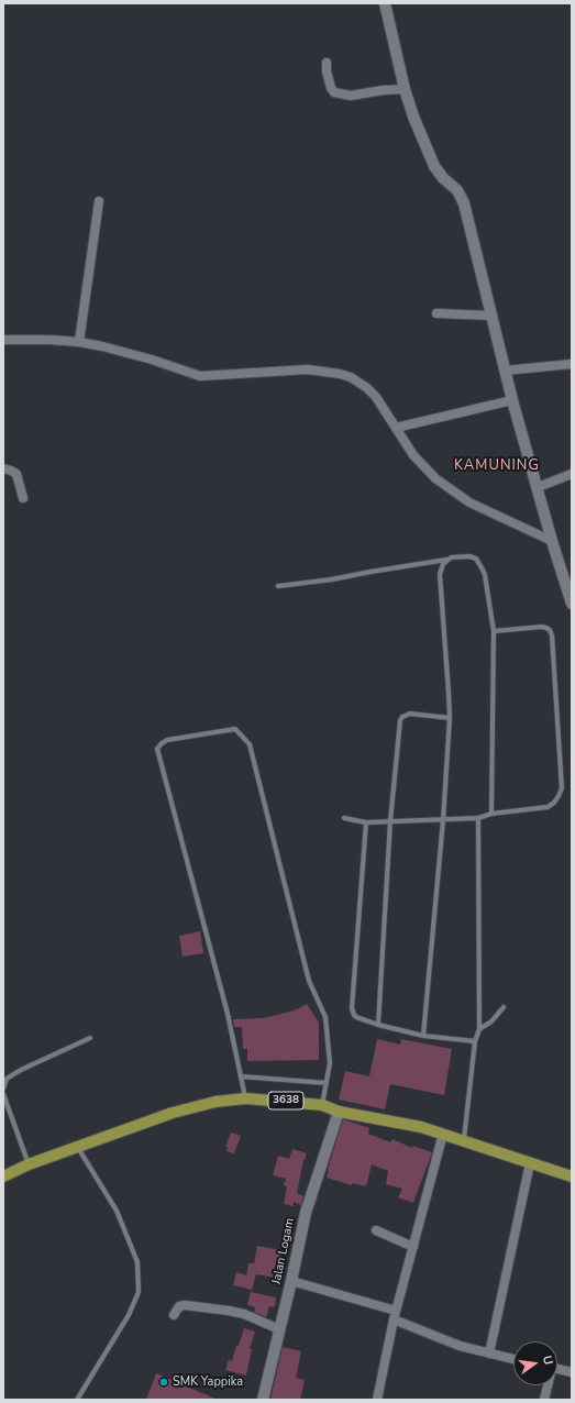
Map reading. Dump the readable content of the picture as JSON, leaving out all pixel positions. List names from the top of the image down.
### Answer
{
  "streets": {
    "main road": ["3638"],
    "street": ["Jalan Logam"]
  },
  "crossings": [
    ["3638", "Jalan Logam"]
  ],
  "districts": ["KAMUNING"],
  "places": ["SMK Yappika"],
  "north": "right"
}
